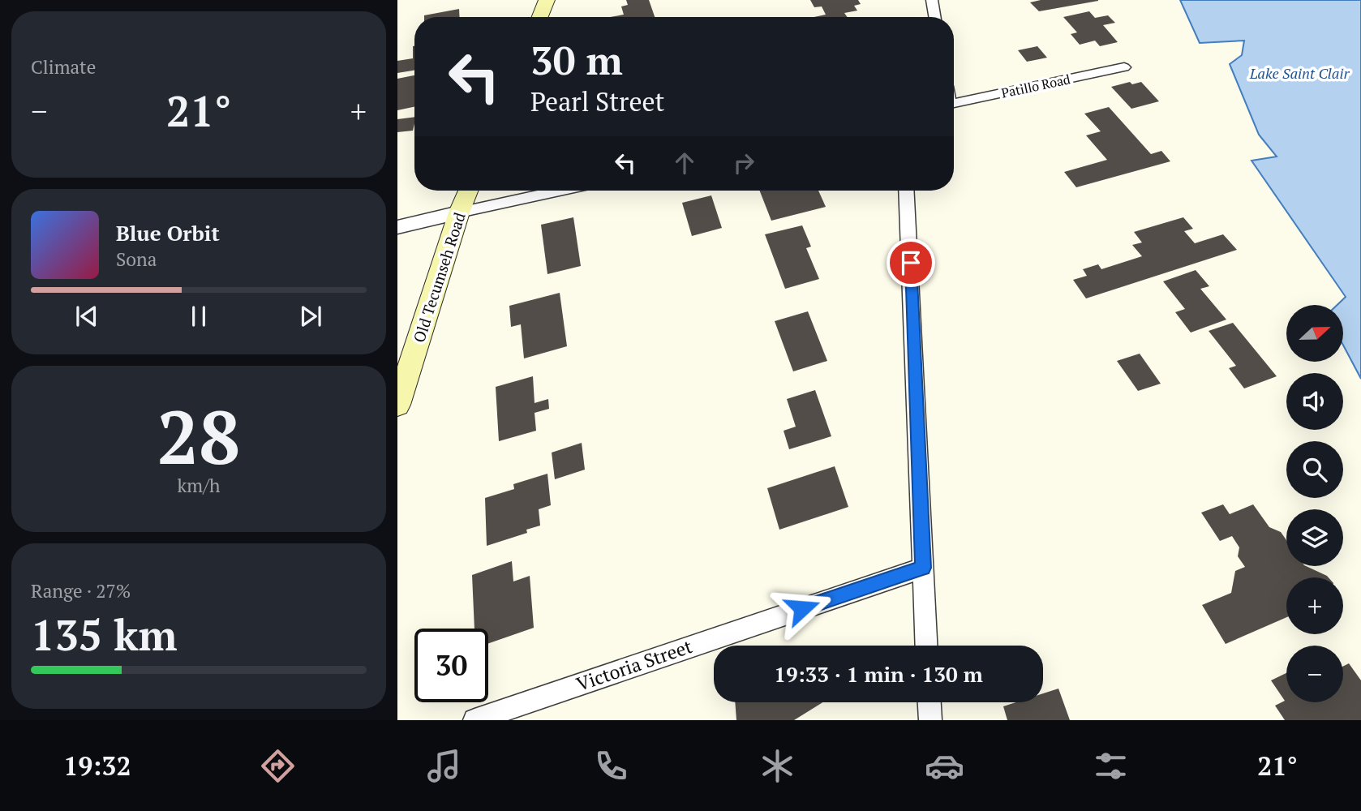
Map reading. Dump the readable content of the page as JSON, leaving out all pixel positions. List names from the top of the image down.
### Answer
{
  "streets": {
    "main road": ["Old Tecumseh Road"],
    "street": ["Patillo Road", "Victoria Street"]
  },
  "water": ["Lake Saint Clair"],
  "north": "right",
  "page": {
    "tile": [
      "Climate",
      ["28", "km/h"],
      ["Range · 27%", "135 km"]
    ],
    "turn": ["30 m", "Pearl Street"],
    "heat": ["−", "21°", "+"],
    "song": ["Blue Orbit", "Sona"],
    "map_buttons": ["+", "−"],
    "limit": "30",
    "trip": "19:33 · 1 min · 130 m",
    "tabs": ["19:32", "21°"]
  }
}
